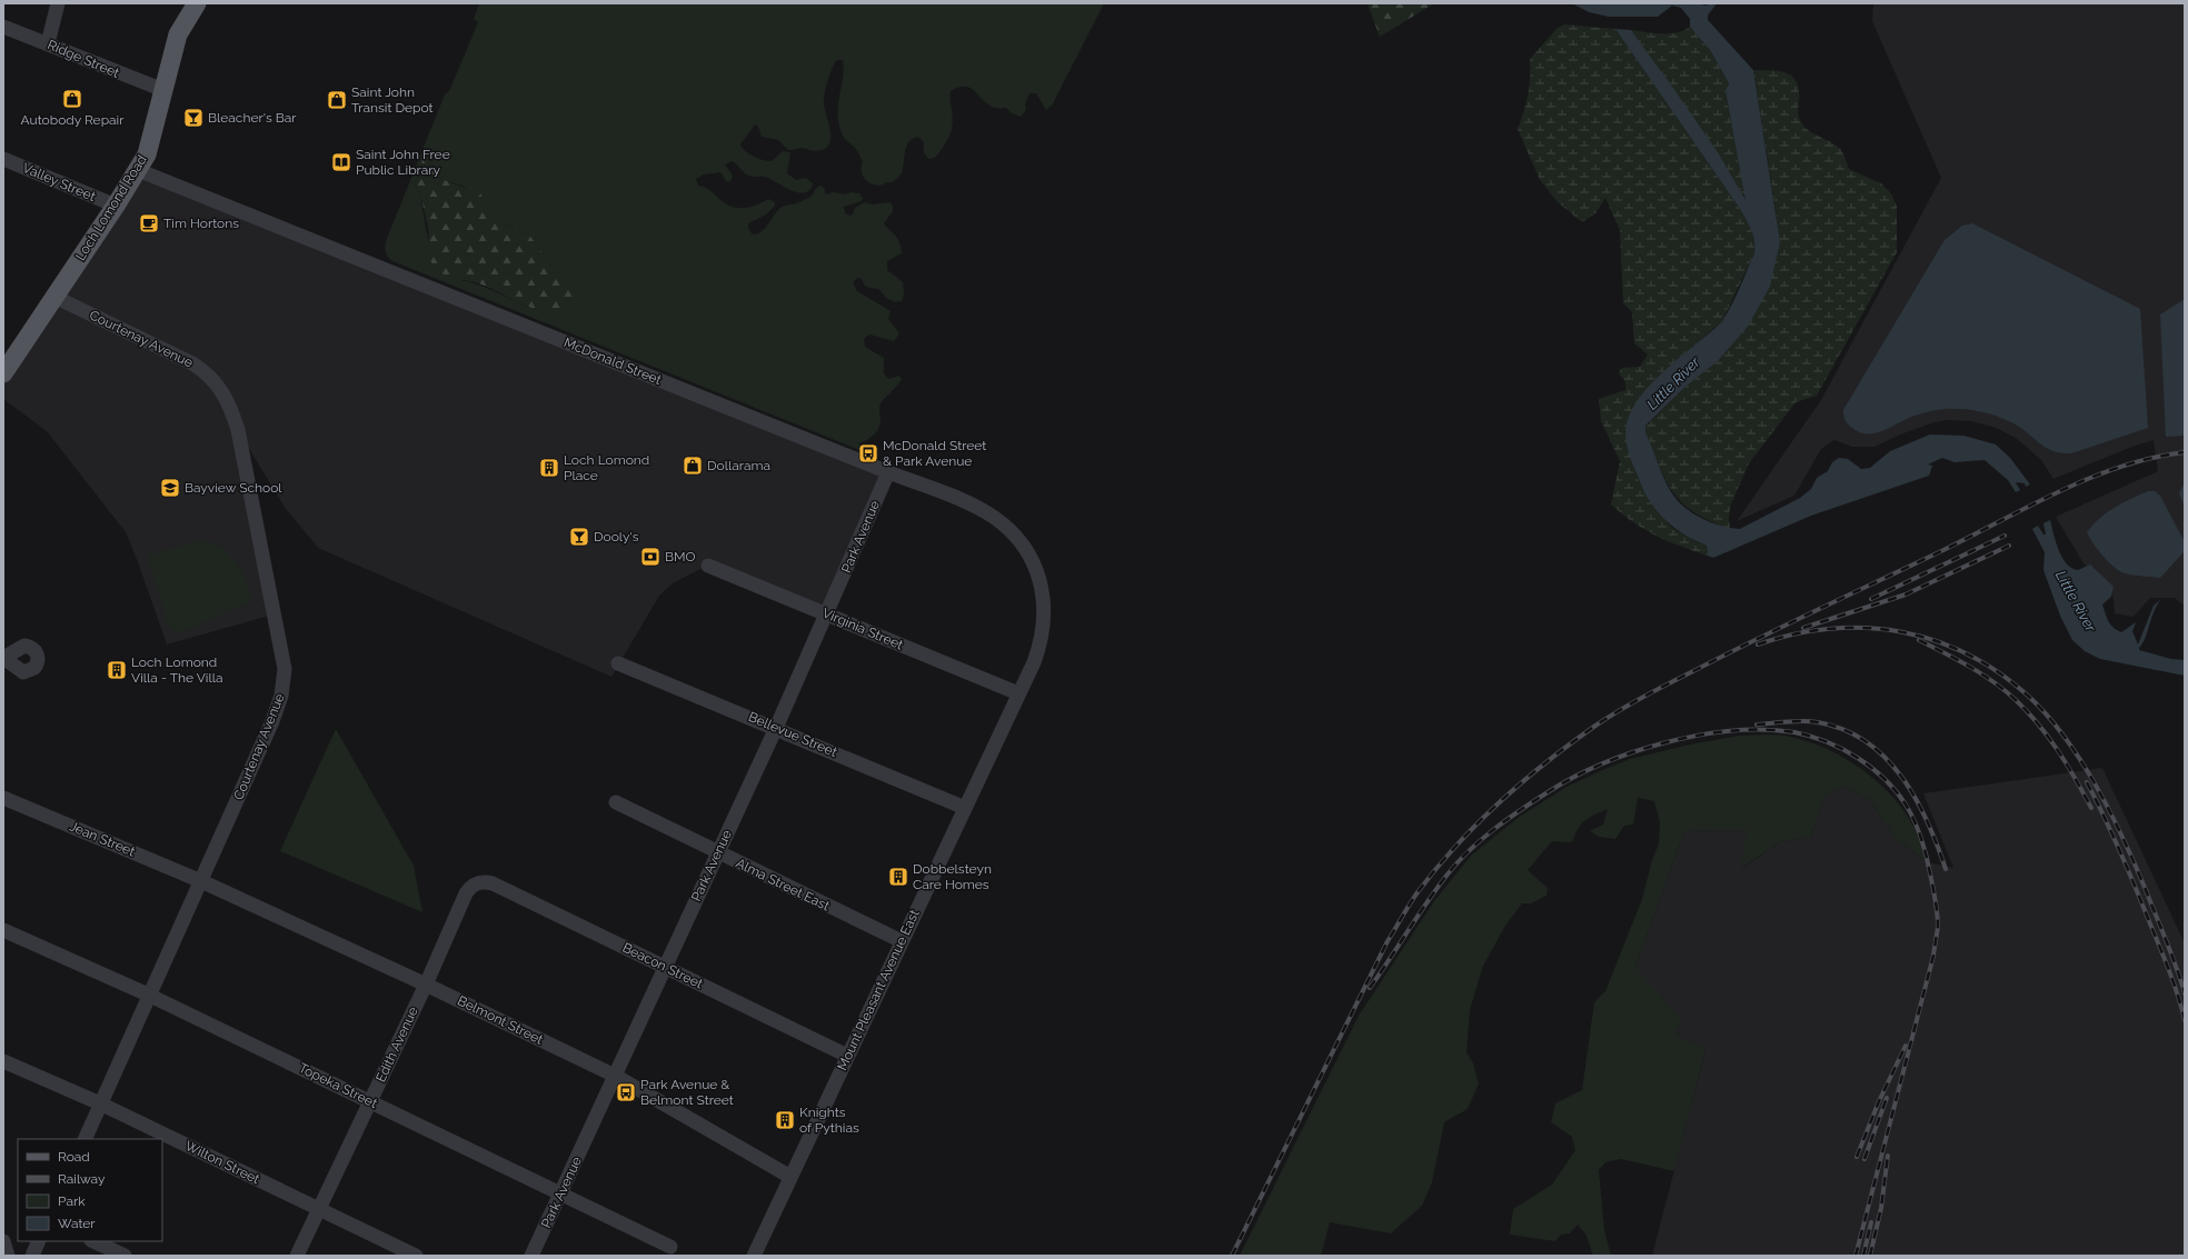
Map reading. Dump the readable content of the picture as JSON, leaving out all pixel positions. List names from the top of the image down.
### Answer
{
  "streets": {
    "main road": ["Loch Lomond Road"],
    "street": [
      "Ridge Street",
      "Valley Street",
      "Courtenay Avenue",
      "McDonald Street",
      "Park Avenue",
      "Virginia Street",
      "Bellevue Street",
      "Jean Street",
      "Alma Street East",
      "Beacon Street",
      "Mount Pleasant Avenue East",
      "Belmont Street",
      "Edith Avenue",
      "Topeka Street",
      "Wilton Street"
    ]
  },
  "crossings": [
    ["Ridge Street", "Loch Lomond Road"],
    ["Valley Street", "Loch Lomond Road"],
    ["Loch Lomond Road", "Courtenay Avenue"],
    ["Loch Lomond Road", "McDonald Street"],
    ["Courtenay Avenue", "Jean Street"],
    ["Courtenay Avenue", "Belmont Street"],
    ["Courtenay Avenue", "Topeka Street"],
    ["Courtenay Avenue", "Wilton Street"],
    ["McDonald Street", "Park Avenue"],
    ["McDonald Street", "Mount Pleasant Avenue East"],
    ["Park Avenue", "Virginia Street"],
    ["Park Avenue", "Bellevue Street"],
    ["Park Avenue", "Alma Street East"],
    ["Park Avenue", "Beacon Street"],
    ["Park Avenue", "Belmont Street"],
    ["Park Avenue", "Topeka Street"],
    ["Virginia Street", "Mount Pleasant Avenue East"],
    ["Bellevue Street", "Mount Pleasant Avenue East"],
    ["Jean Street", "Belmont Street"],
    ["Alma Street East", "Mount Pleasant Avenue East"],
    ["Beacon Street", "Mount Pleasant Avenue East"],
    ["Beacon Street", "Edith Avenue"],
    ["Mount Pleasant Avenue East", "Belmont Street"],
    ["Belmont Street", "Edith Avenue"],
    ["Edith Avenue", "Topeka Street"],
    ["Edith Avenue", "Wilton Street"]
  ],
  "water": ["Little River"],
  "places": {
    "shop": ["Autobody Repair", "Saint John Transit Depot", "Dollarama"],
    "bar": ["Bleacher's Bar", "Dooly's"],
    "library": ["Saint John Free Public Library"],
    "cafe": ["Tim Hortons"],
    "bus stop": ["McDonald Street & Park Avenue", "Park Avenue & Belmont Street"],
    "building": [
      "Loch Lomond Place",
      "Loch Lomond Villa - The Villa",
      "Dobbelsteyn Care Homes",
      "Knights of Pythias"
    ],
    "school or university": ["Bayview School"],
    "bank": ["BMO"]
  },
  "legend": [
    "Road",
    "Railway",
    "Park",
    "Water"
  ]
}
